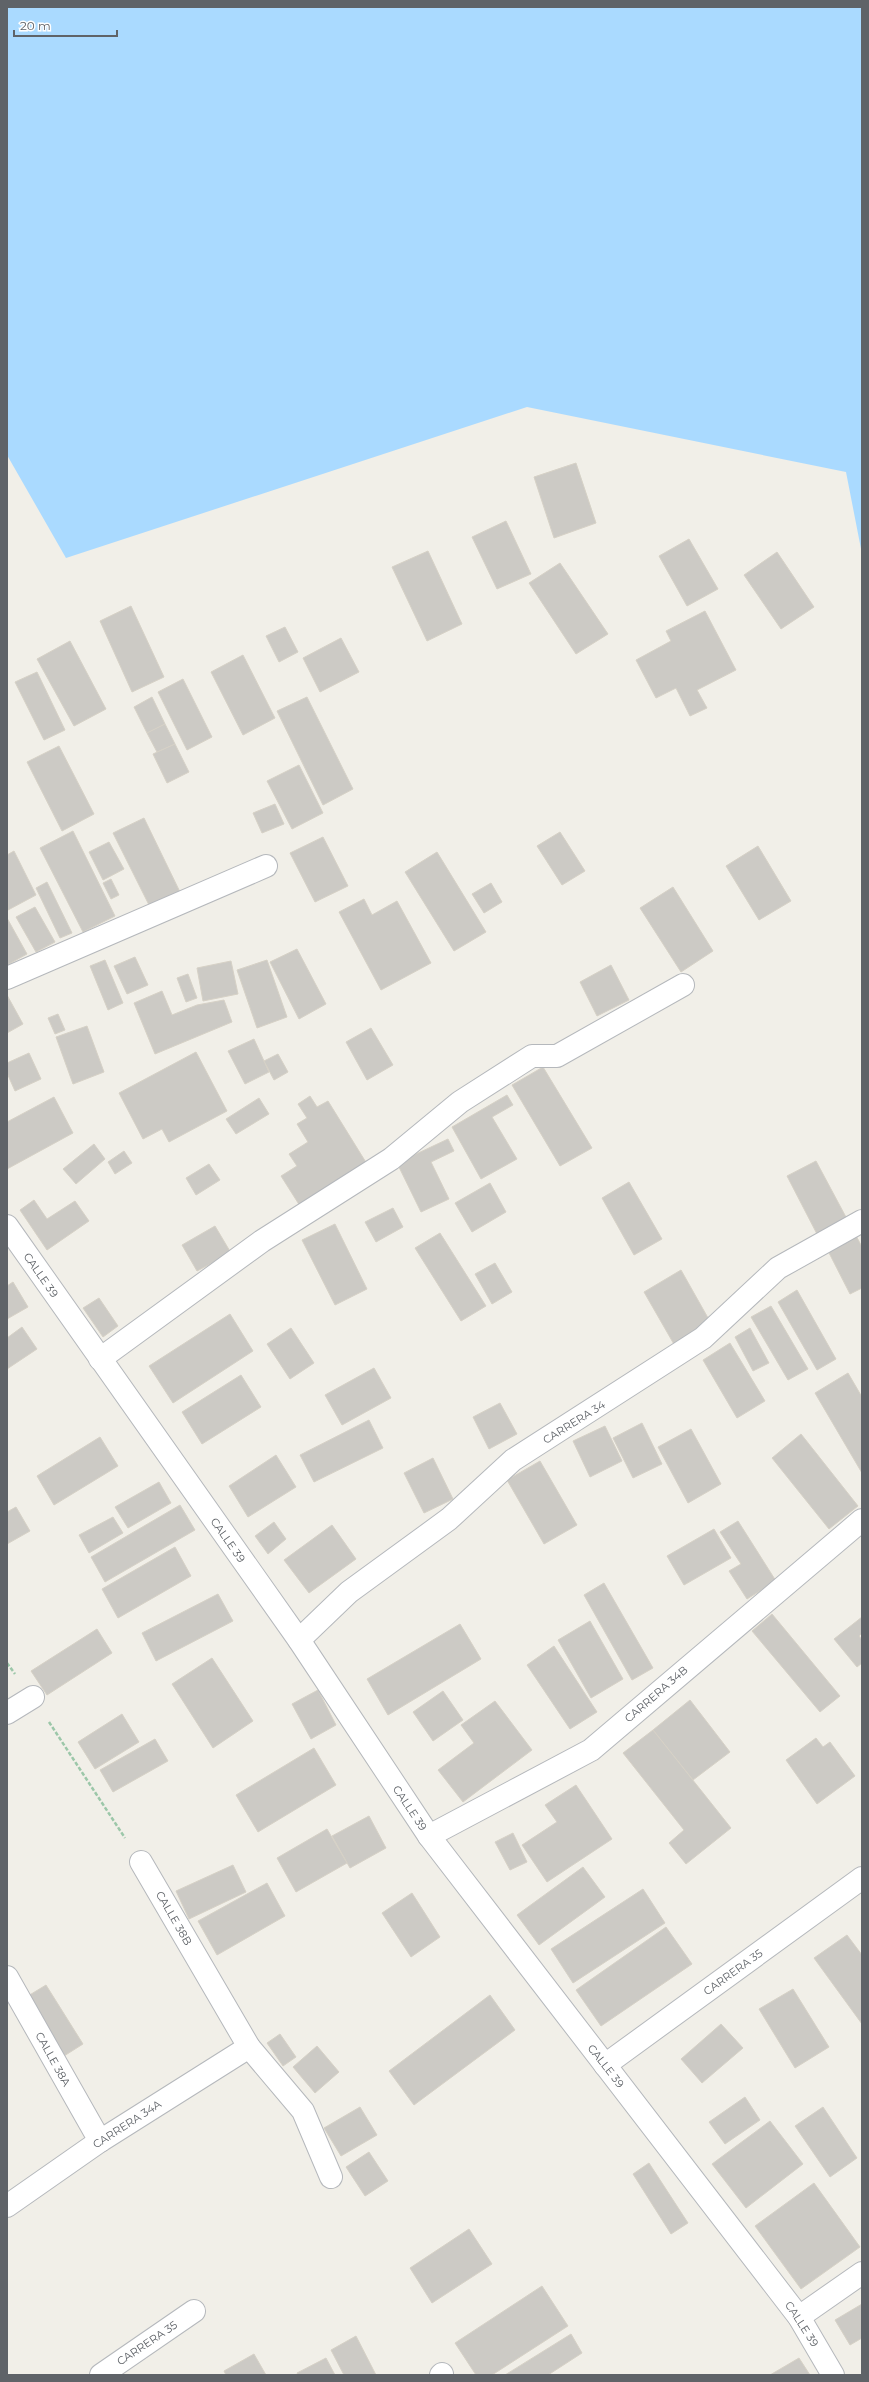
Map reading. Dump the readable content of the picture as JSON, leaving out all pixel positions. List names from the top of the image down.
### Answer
{
  "streets": {
    "street": [
      "CALLE 39",
      "CARRERA 34",
      "CARRERA 34B",
      "CALLE 38B",
      "CARRERA 35",
      "CALLE 38A",
      "CARRERA 34A"
    ]
  },
  "crossings": [
    ["CALLE 39", "CARRERA 34"],
    ["CALLE 39", "CARRERA 34B"],
    ["CALLE 39", "CARRERA 35"],
    ["CALLE 38B", "CARRERA 34A"],
    ["CALLE 38A", "CARRERA 34A"]
  ],
  "scale_bar": "20 m"
}
